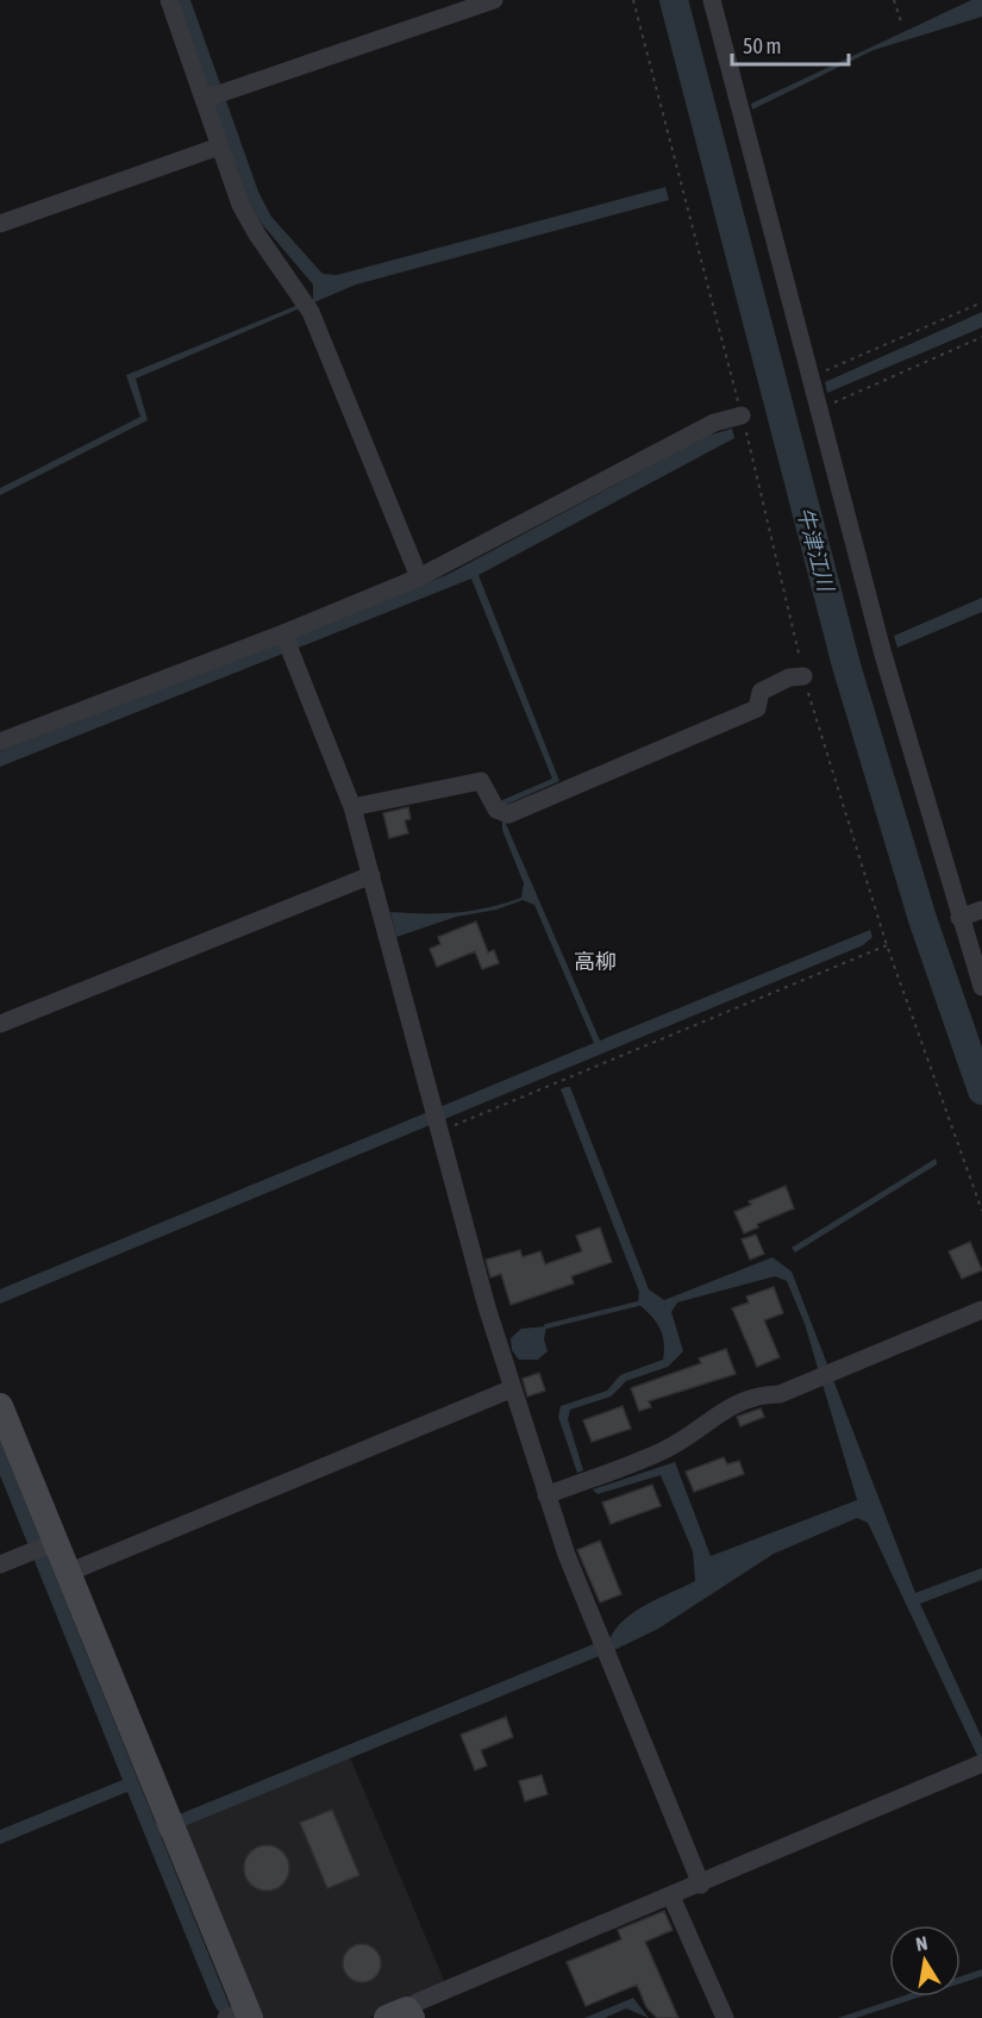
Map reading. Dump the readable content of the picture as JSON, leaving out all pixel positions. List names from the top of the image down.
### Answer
{
  "districts": ["高柳"],
  "water": ["牛津江川"],
  "scale_bar": "50 m",
  "north": "top"
}
